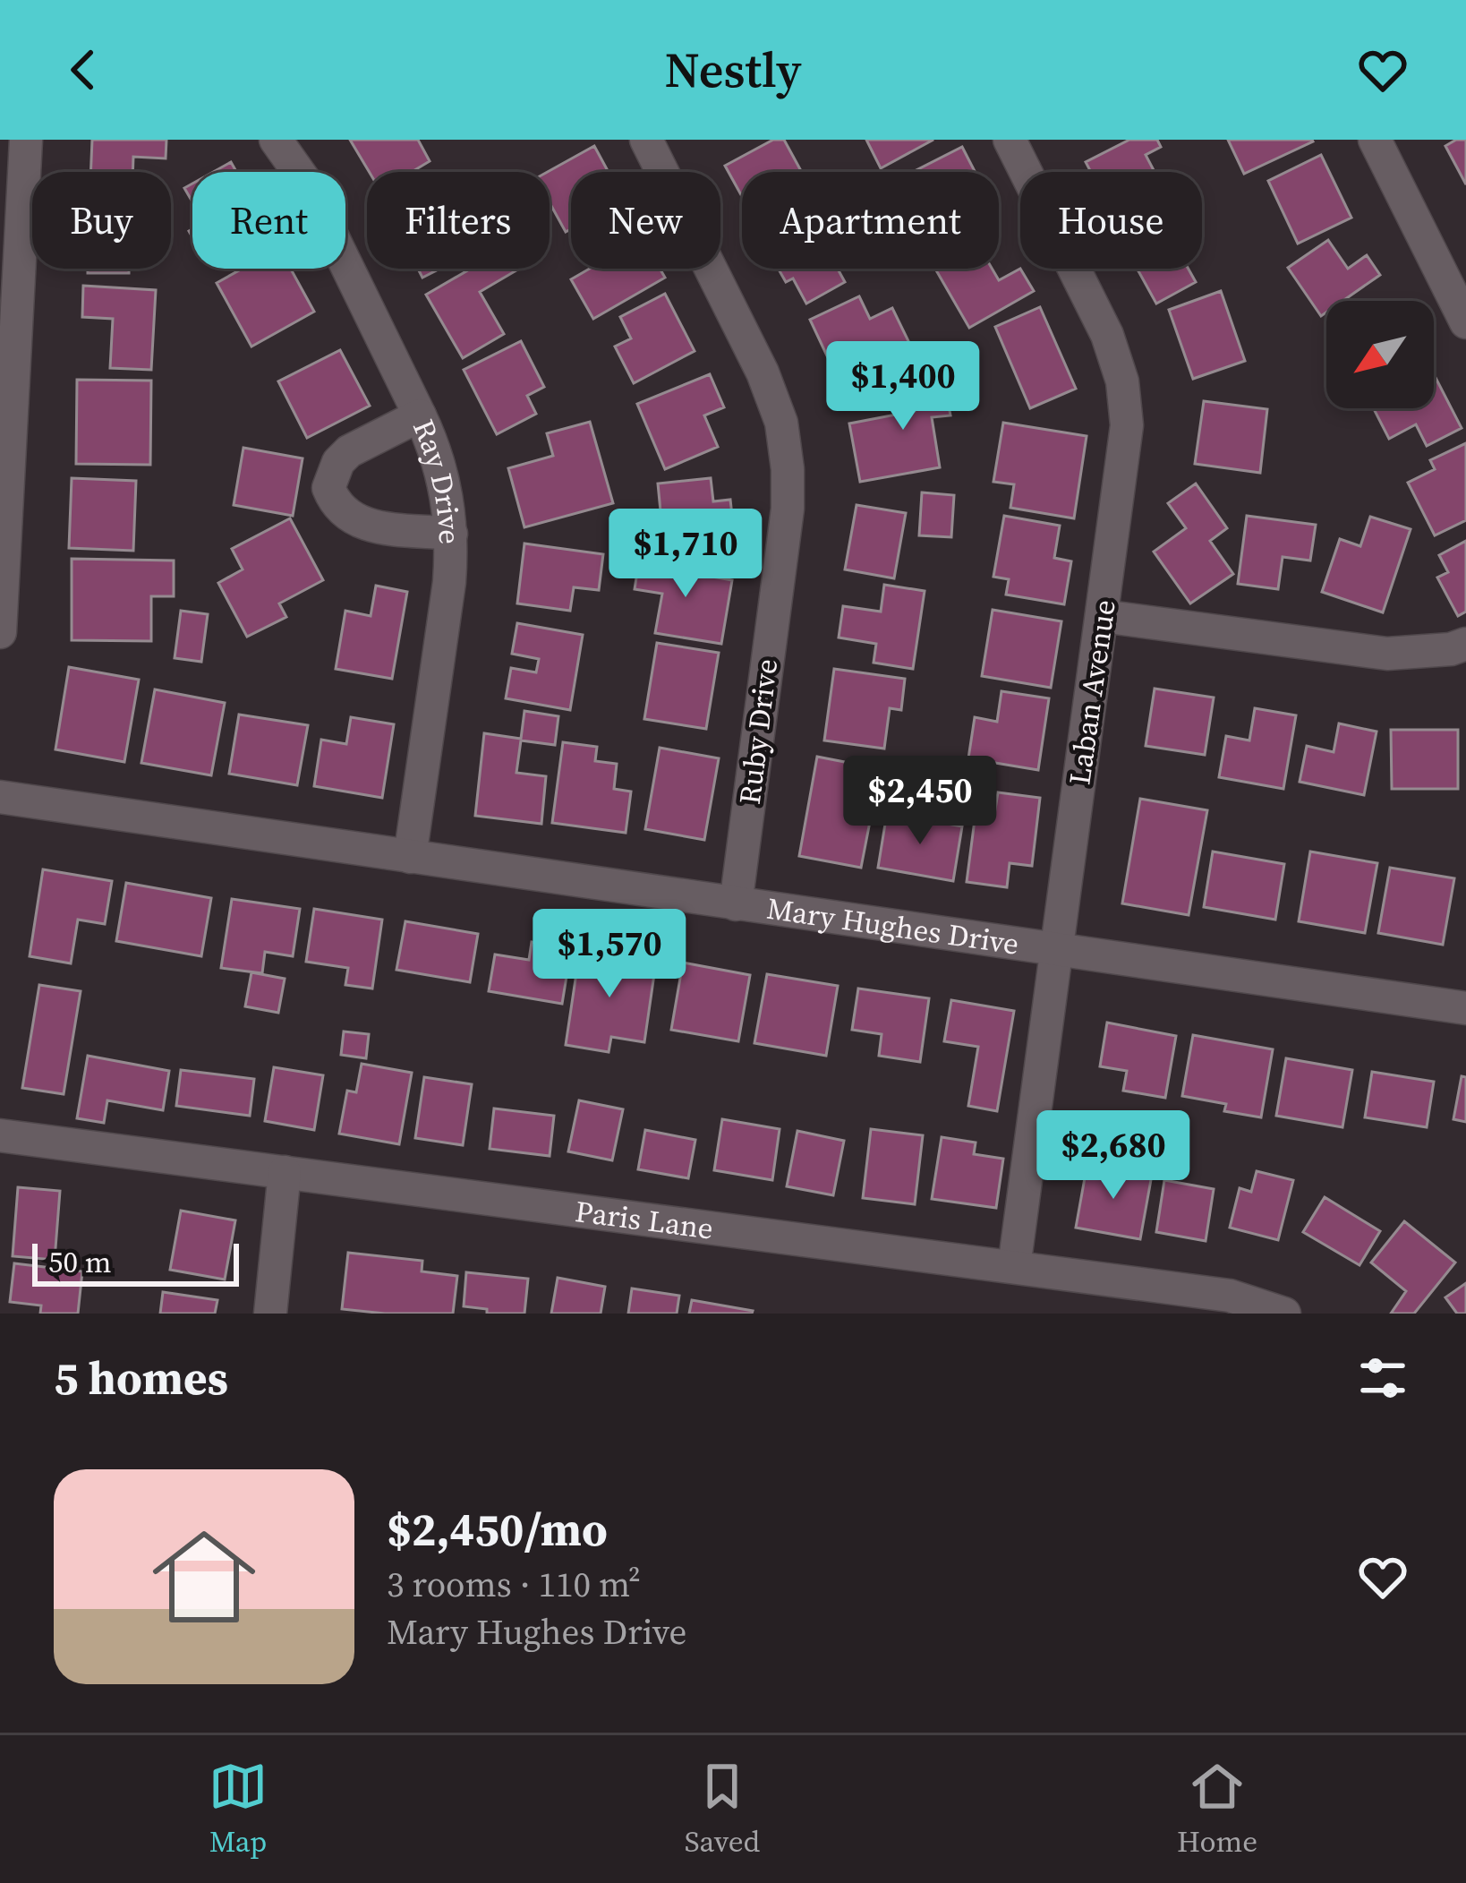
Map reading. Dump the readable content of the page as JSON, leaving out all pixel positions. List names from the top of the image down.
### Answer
{
  "streets": {
    "street": [
      "Ray Drive",
      "Laban Avenue",
      "Ruby Drive",
      "Mary Hughes Drive",
      "Paris Lane"
    ]
  },
  "crossings": [
    ["Ray Drive", "Mary Hughes Drive"],
    ["Laban Avenue", "Mary Hughes Drive"],
    ["Laban Avenue", "Paris Lane"],
    ["Ruby Drive", "Mary Hughes Drive"]
  ],
  "scale_bar": "50 m",
  "north": "bottom left",
  "page": {
    "header": "Nestly",
    "chip": [
      "Buy",
      "Rent",
      "Filters",
      "New",
      "Apartment",
      "House"
    ],
    "price": [
      "$1,400",
      "$1,710",
      "$2,450",
      "$1,570",
      "$2,680"
    ],
    "scale": "50 m",
    "heading": "5 homes",
    "list": [
      {
        "name": "$2,450/mo",
        "note": "3 rooms · 110 m² · Mary Hughes Drive"
      }
    ],
    "tabs": ["Map", "Saved", "Home"]
  }
}
